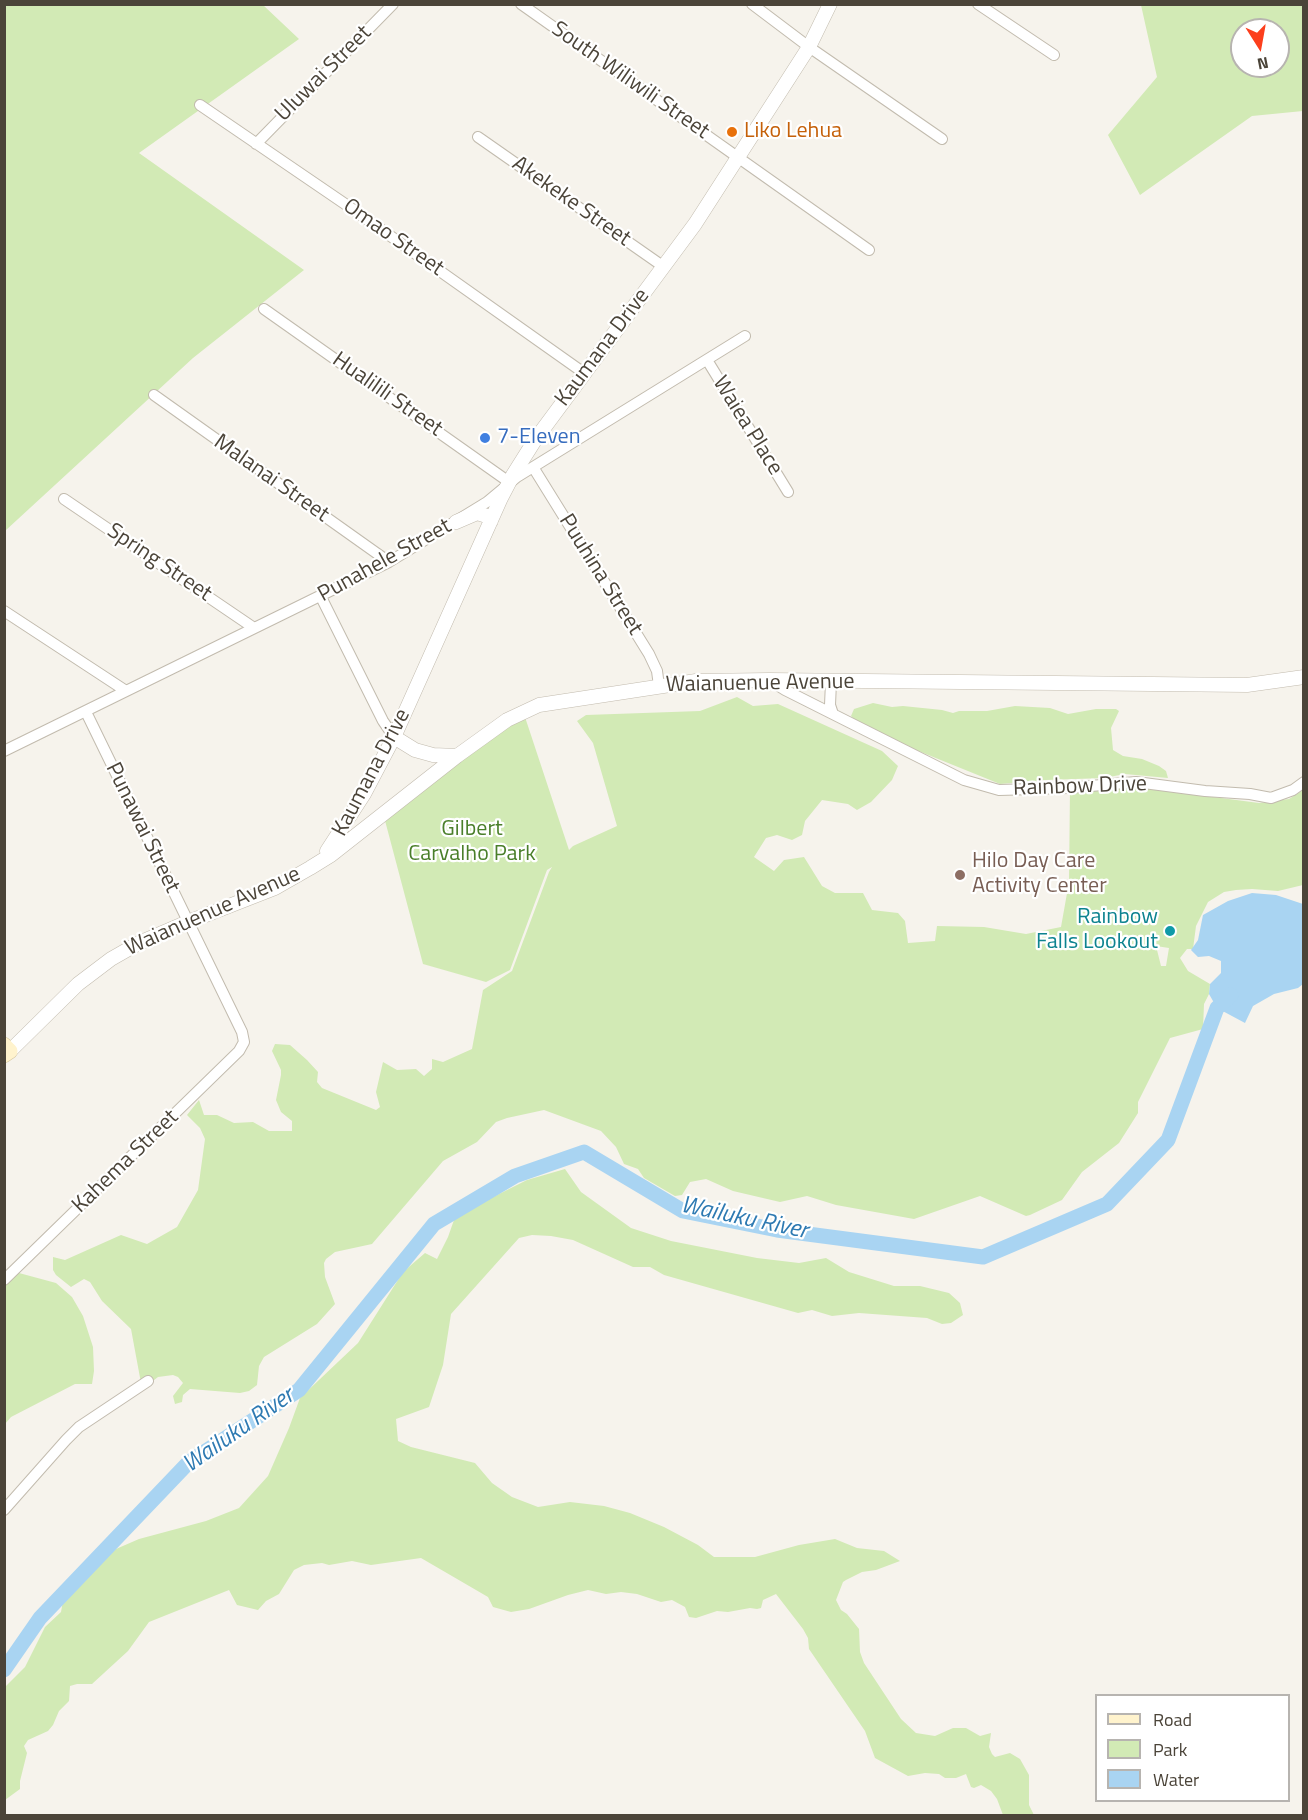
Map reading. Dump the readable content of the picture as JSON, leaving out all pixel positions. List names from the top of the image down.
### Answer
{
  "streets": {
    "street": [
      "Uluwai Street",
      "South Wiliwili Street",
      "Akekeke Street",
      "Omao Street",
      "Kaumana Drive",
      "Hualilili Street",
      "Waiea Place",
      "Malanai Street",
      "Punahele Street",
      "Spring Street",
      "Puuhina Street",
      "Waianuenue Avenue",
      "Rainbow Drive",
      "Punawai Street",
      "Kahema Street"
    ]
  },
  "crossings": [
    ["Uluwai Street", "Omao Street"],
    ["South Wiliwili Street", "Kaumana Drive"],
    ["Akekeke Street", "Kaumana Drive"],
    ["Omao Street", "Kaumana Drive"],
    ["Kaumana Drive", "Hualilili Street"],
    ["Kaumana Drive", "Punahele Street"],
    ["Kaumana Drive", "Waianuenue Avenue"],
    ["Hualilili Street", "Punahele Street"],
    ["Waiea Place", "Punahele Street"],
    ["Malanai Street", "Punahele Street"],
    ["Punahele Street", "Spring Street"],
    ["Punahele Street", "Puuhina Street"],
    ["Punahele Street", "Punawai Street"],
    ["Puuhina Street", "Waianuenue Avenue"],
    ["Waianuenue Avenue", "Rainbow Drive"],
    ["Waianuenue Avenue", "Punawai Street"],
    ["Punawai Street", "Kahema Street"]
  ],
  "water": ["Wailuku River"],
  "parks": ["Gilbert Carvalho Park"],
  "places": [
    "Liko Lehua",
    "7-Eleven",
    "Hilo Day Care Activity Center",
    "Rainbow Falls Lookout"
  ],
  "legend": ["Road", "Park", "Water"],
  "north": "bottom"
}
